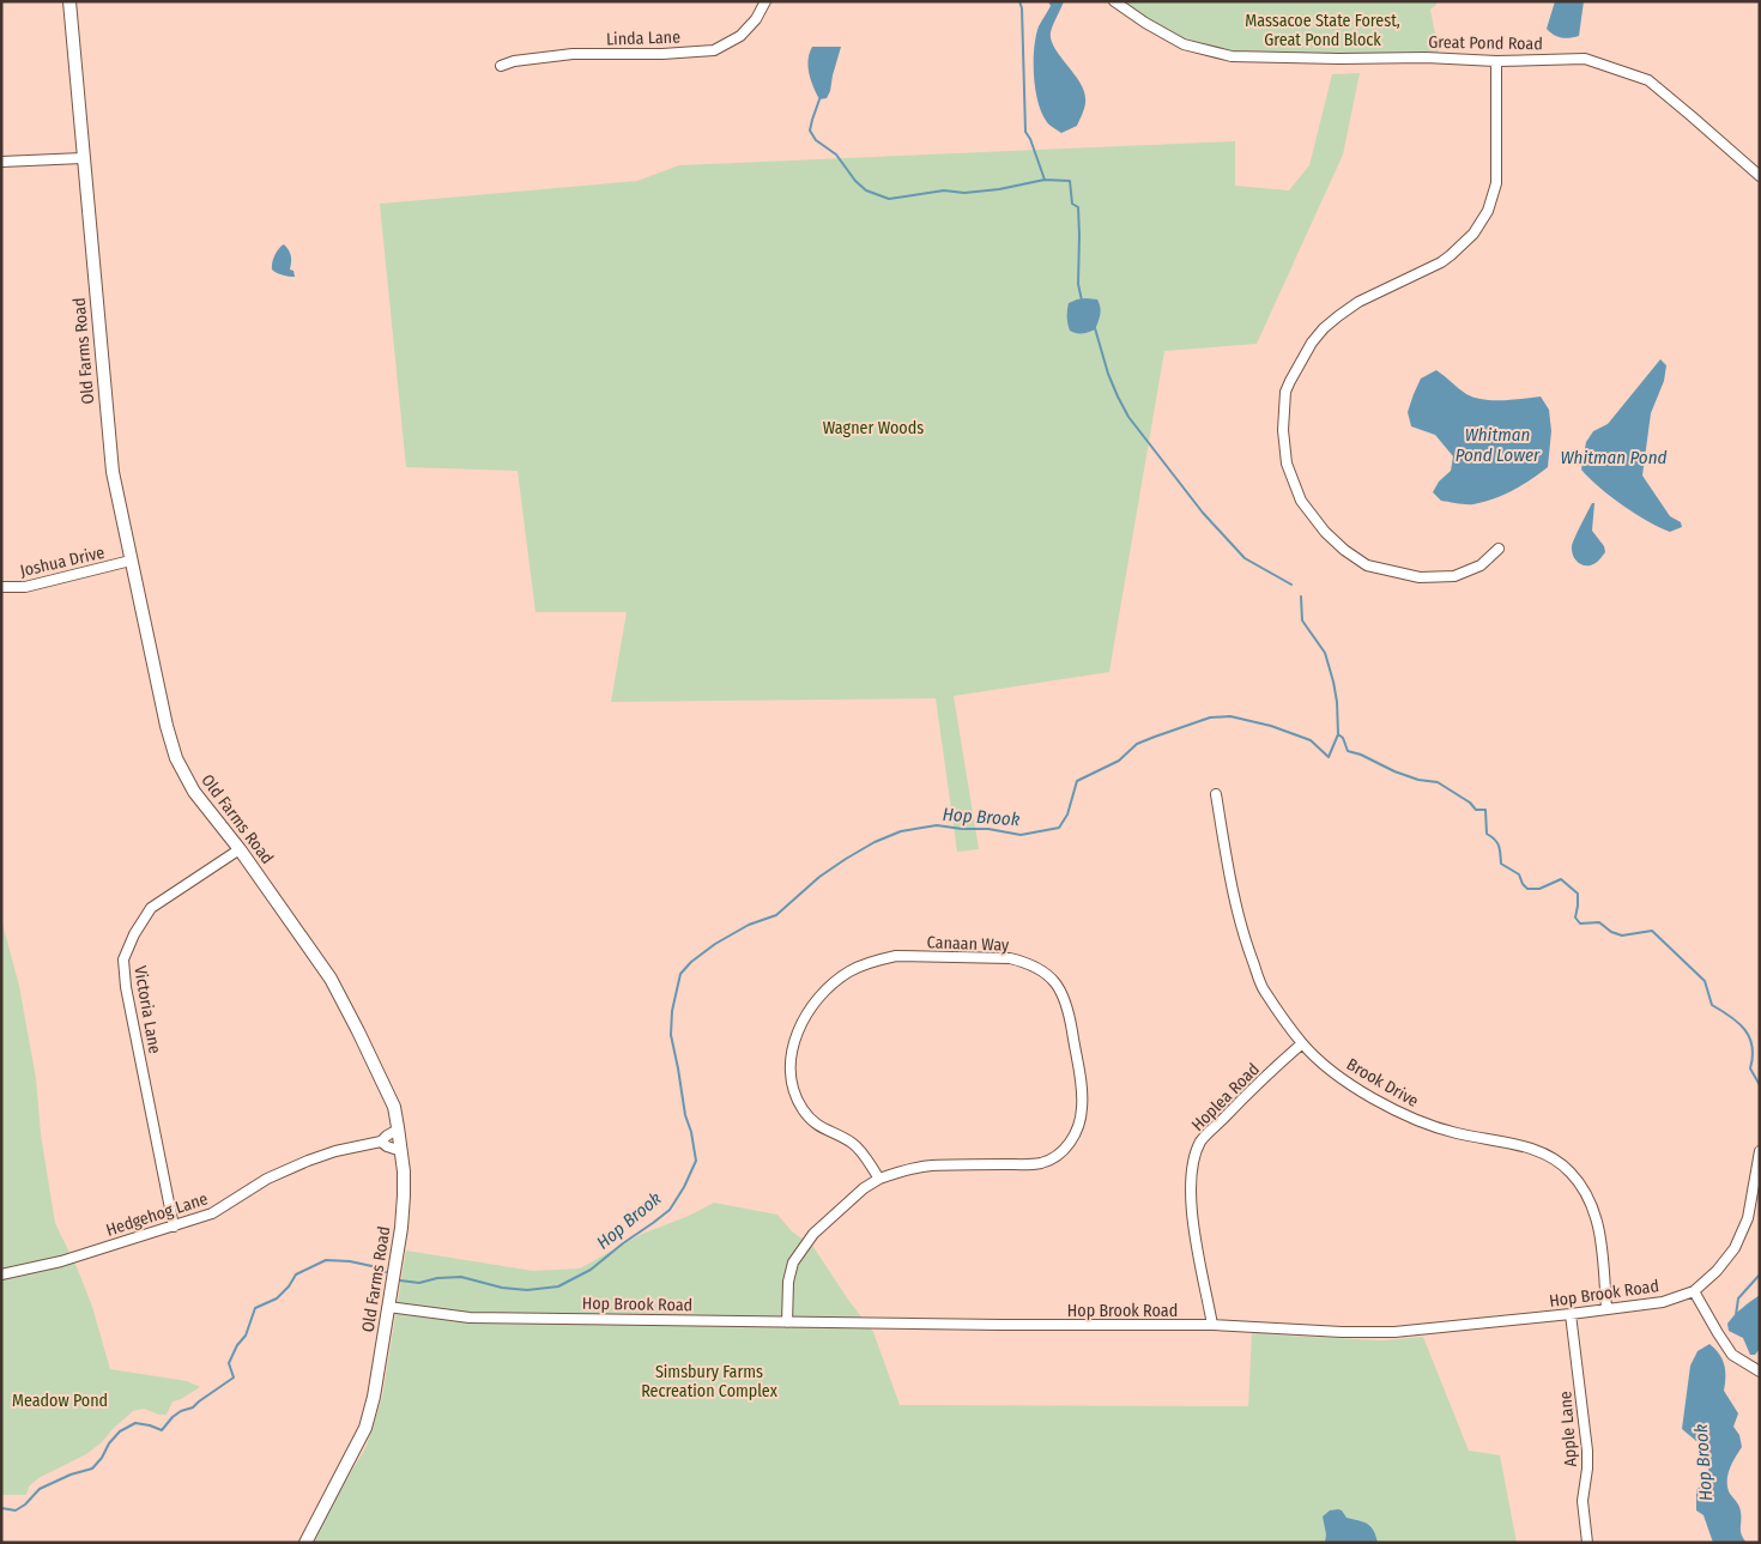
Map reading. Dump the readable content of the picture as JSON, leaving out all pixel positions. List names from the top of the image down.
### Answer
{
  "streets": {
    "street": [
      "Linda Lane",
      "Great Pond Road",
      "Old Farms Road",
      "Joshua Drive",
      "Canaan Way",
      "Victoria Lane",
      "Brook Drive",
      "Hoplea Road",
      "Hedgehog Lane",
      "Hop Brook Road",
      "Apple Lane"
    ]
  },
  "crossings": [
    ["Old Farms Road", "Joshua Drive"],
    ["Old Farms Road", "Victoria Lane"],
    ["Old Farms Road", "Hedgehog Lane"],
    ["Old Farms Road", "Hop Brook Road"],
    ["Canaan Way", "Hop Brook Road"],
    ["Victoria Lane", "Hedgehog Lane"],
    ["Brook Drive", "Hoplea Road"],
    ["Brook Drive", "Hop Brook Road"],
    ["Hoplea Road", "Hop Brook Road"],
    ["Hop Brook Road", "Apple Lane"]
  ],
  "water": ["Whitman Pond Lower", "Whitman Pond", "Hop Brook"],
  "parks": [
    "Massacoe State Forest, Great Pond Block",
    "Wagner Woods",
    "Simsbury Farms Recreation Complex",
    "Meadow Pond"
  ]
}
